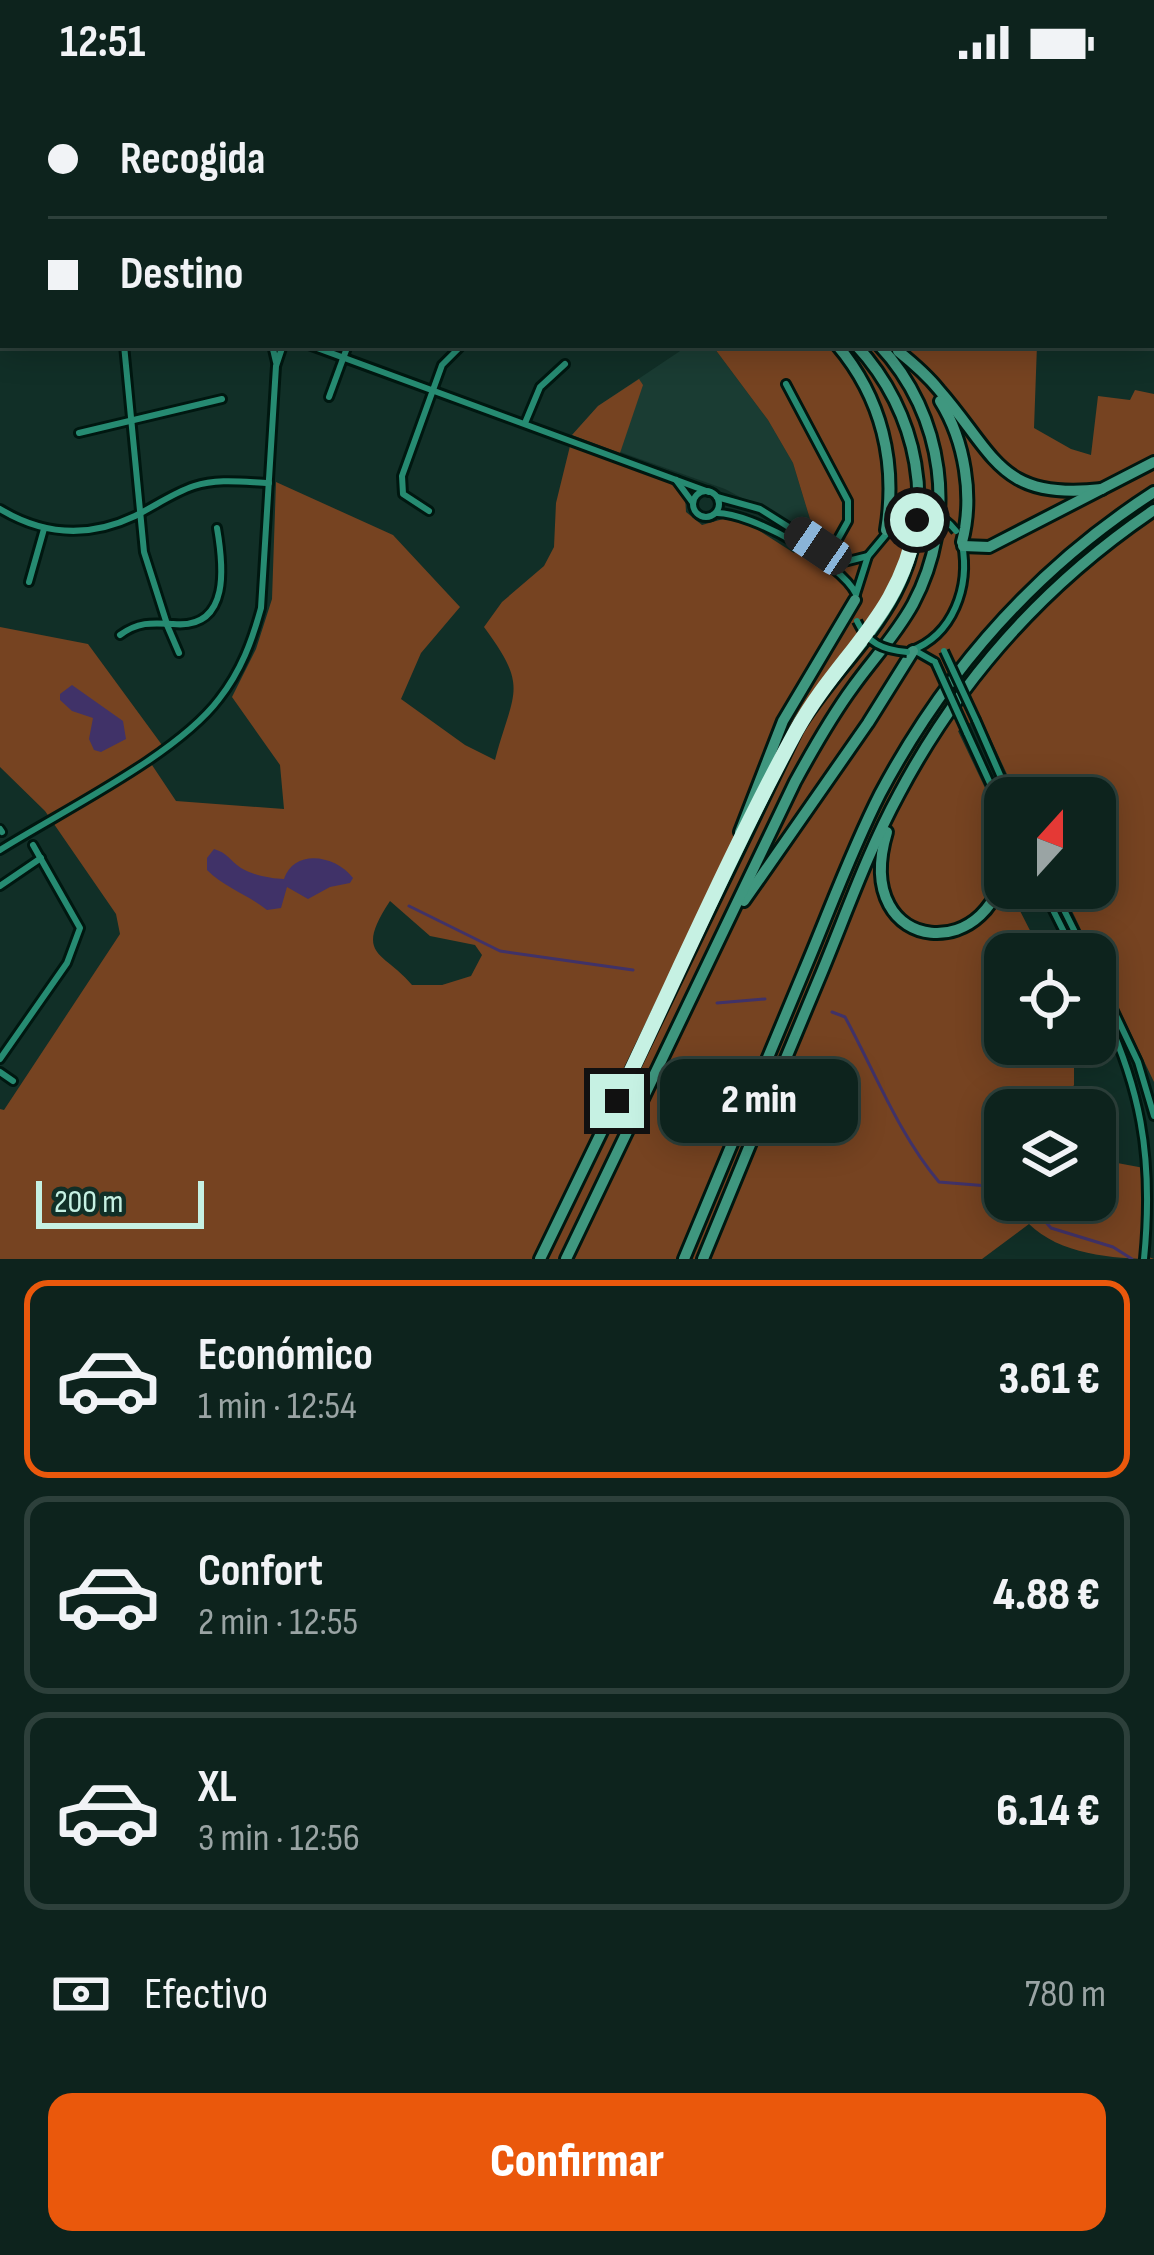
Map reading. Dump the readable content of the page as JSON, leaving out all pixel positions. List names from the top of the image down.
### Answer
{
  "scale_bar": "200 m",
  "north": "top",
  "page": {
    "status": "12:51",
    "banner": ["Recogida", "Destino"],
    "bubble": "2 min",
    "scale": "200 m",
    "list": [
      {
        "name": "Económico",
        "note": "1 min · 12:54",
        "value": "3.61 €"
      },
      {
        "name": "Confort",
        "note": "2 min · 12:55",
        "value": "4.88 €"
      },
      {
        "name": "XL",
        "note": "3 min · 12:56",
        "value": "6.14 €"
      }
    ],
    "pay": ["Efectivo", "780 m"],
    "buttons": "Confirmar"
  }
}
